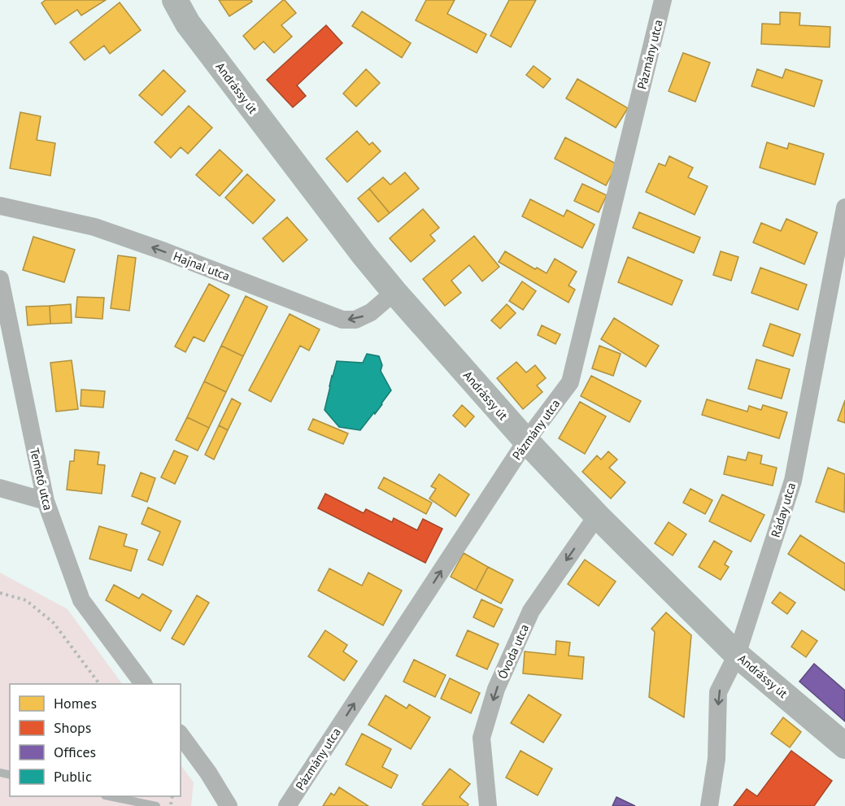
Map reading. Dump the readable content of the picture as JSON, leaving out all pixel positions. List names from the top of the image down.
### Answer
{
  "streets": {
    "main road": ["Andrássy út"],
    "street": [
      "Pázmány utca",
      "Hajnal utca",
      "Temető utca",
      "Ráday utca",
      "Óvoda utca"
    ]
  },
  "crossings": [
    ["Pázmány utca", "Andrássy út"],
    ["Andrássy út", "Hajnal utca"],
    ["Andrássy út", "Ráday utca"],
    ["Andrássy út", "Óvoda utca"]
  ],
  "one_way": ["Pázmány utca", "Hajnal utca", "Óvoda utca"],
  "legend": [
    "Homes",
    "Shops",
    "Offices",
    "Public"
  ]
}
